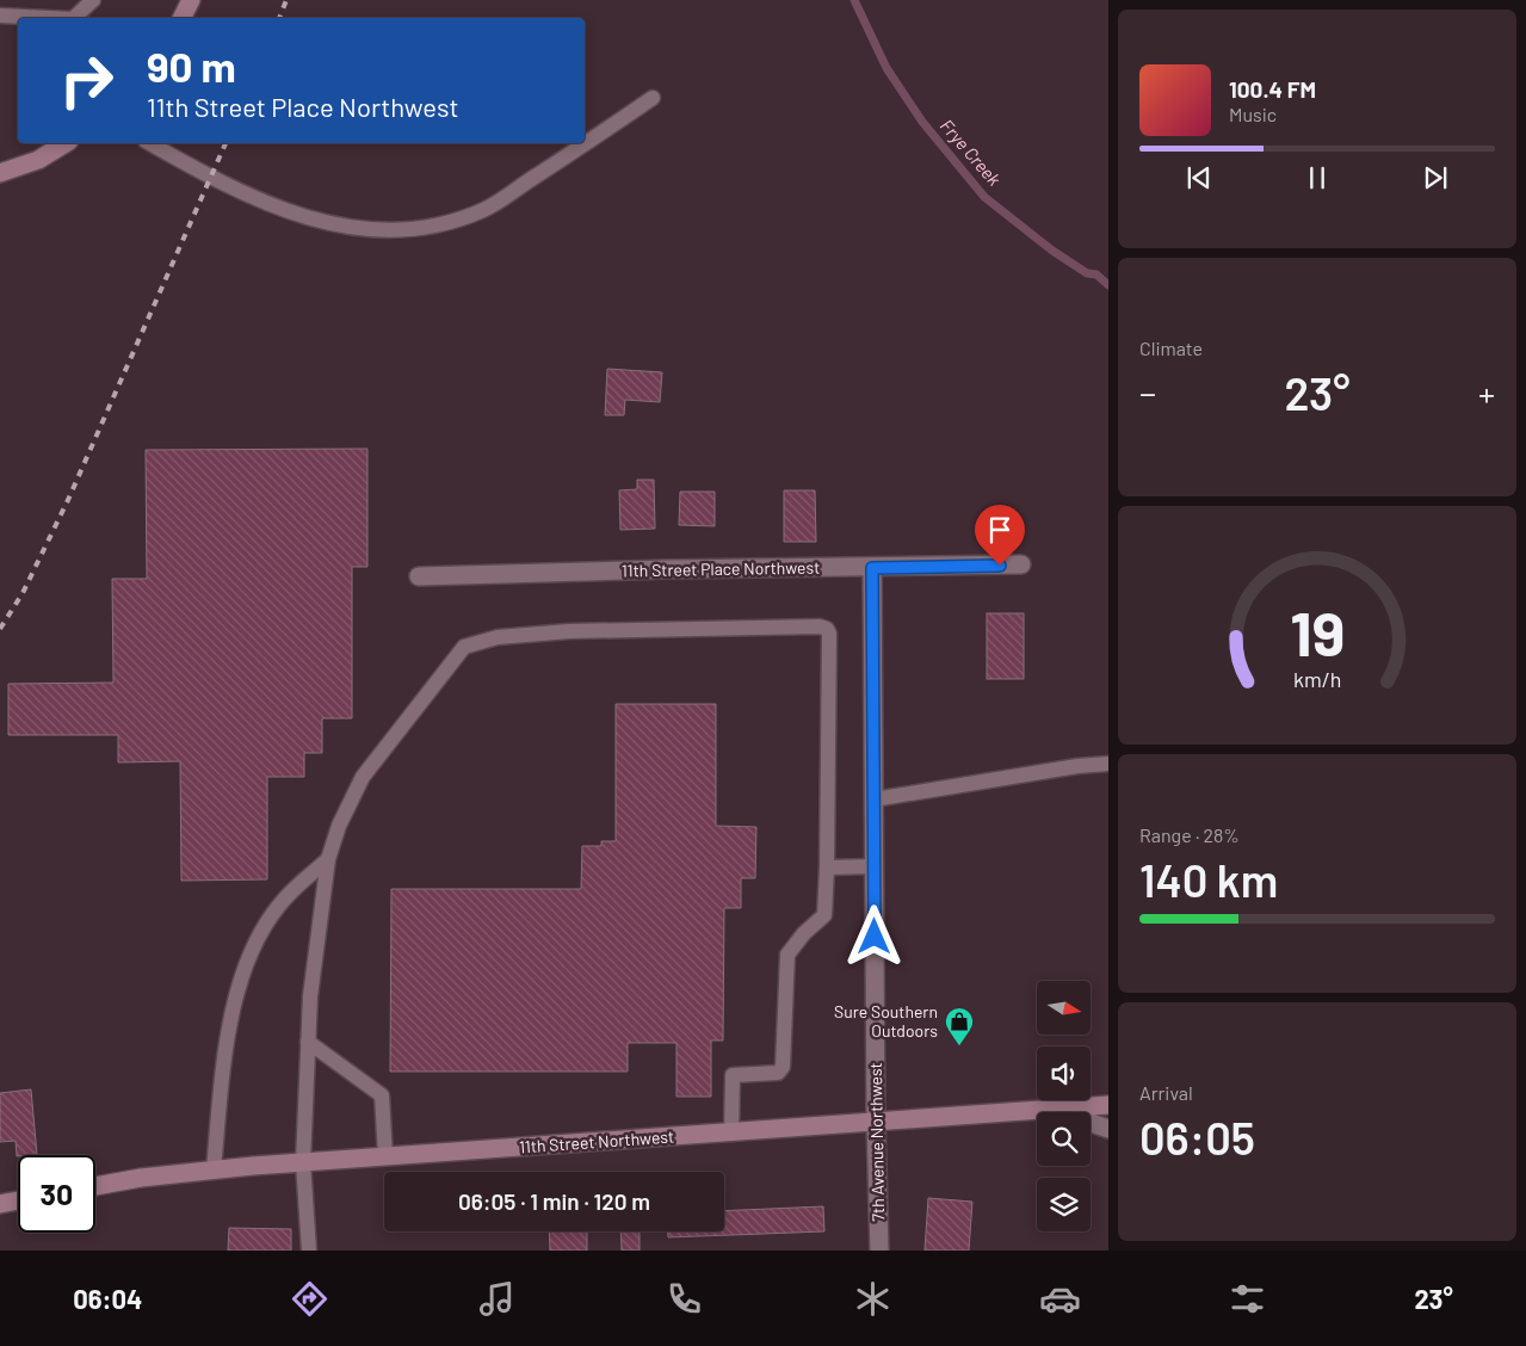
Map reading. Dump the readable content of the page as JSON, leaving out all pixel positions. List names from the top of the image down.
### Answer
{
  "streets": {
    "main road": ["11th Street Northwest"],
    "street": ["11th Street Place Northwest", "7th Avenue Northwest"]
  },
  "crossings": [
    ["11th Street Place Northwest", "7th Avenue Northwest"],
    ["11th Street Northwest", "7th Avenue Northwest"]
  ],
  "water": ["Frye Creek"],
  "places": {
    "shop": ["Sure Southern Outdoors"]
  },
  "north": "right",
  "page": {
    "turn": ["90 m", "11th Street Place Northwest"],
    "song": ["100.4 FM", "Music"],
    "tile": [
      "Climate",
      ["Range · 28%", "140 km"],
      ["Arrival", "06:05"]
    ],
    "heat": ["−", "23°", "+"],
    "limit": "30",
    "trip": "06:05 · 1 min · 120 m",
    "tabs": ["06:04", "23°"],
    "gauge": ["19", "km/h"]
  }
}
